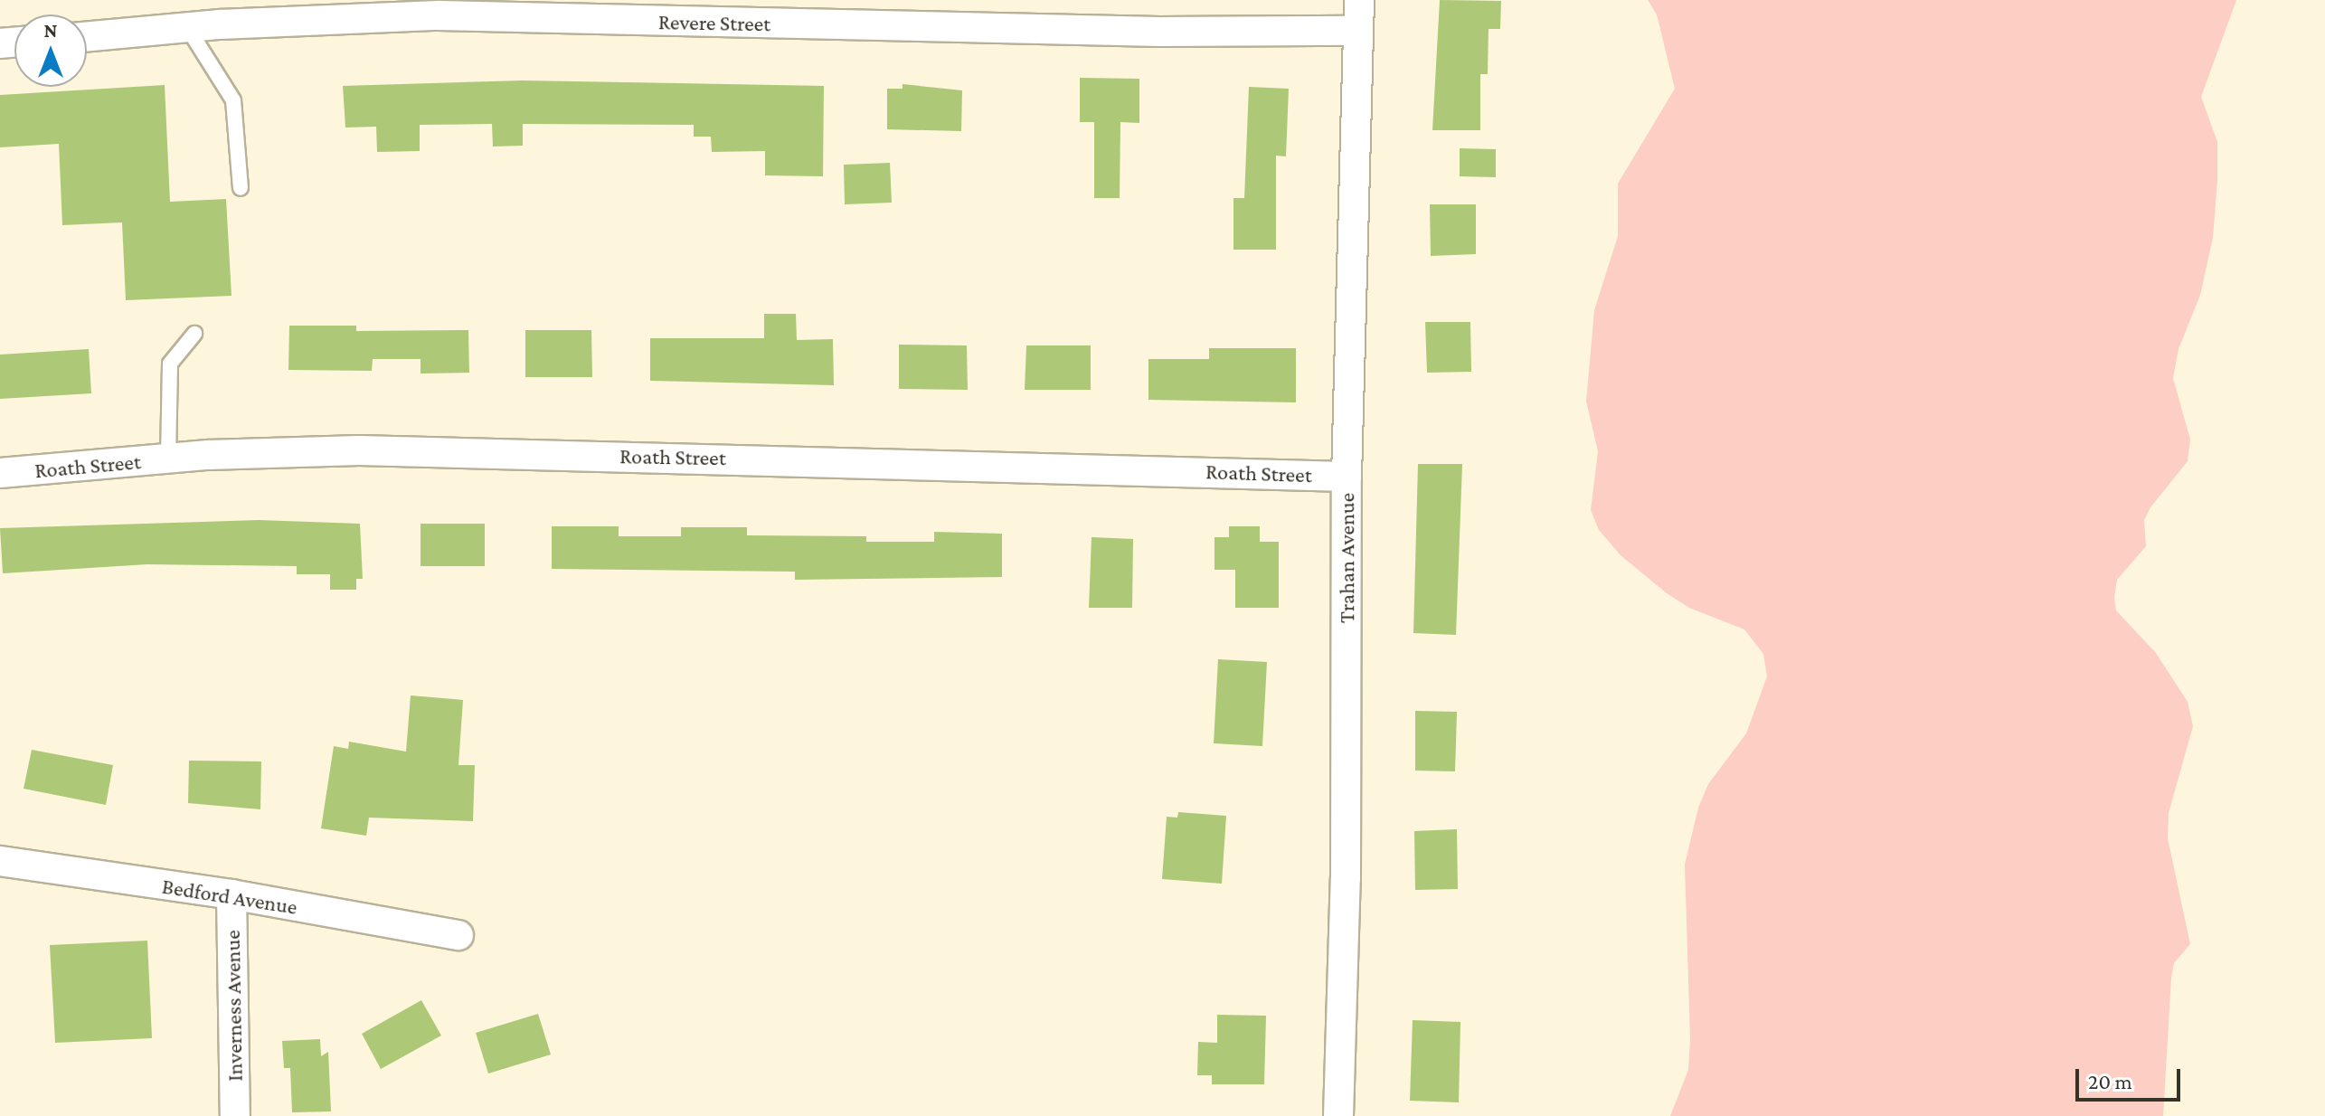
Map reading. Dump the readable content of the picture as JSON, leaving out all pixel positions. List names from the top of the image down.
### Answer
{
  "streets": {
    "street": [
      "Revere Street",
      "Roath Street",
      "Trahan Avenue",
      "Bedford Avenue",
      "Inverness Avenue"
    ]
  },
  "crossings": [
    ["Revere Street", "Trahan Avenue"],
    ["Roath Street", "Trahan Avenue"],
    ["Bedford Avenue", "Inverness Avenue"]
  ],
  "scale_bar": "20 m",
  "north": "top"
}
